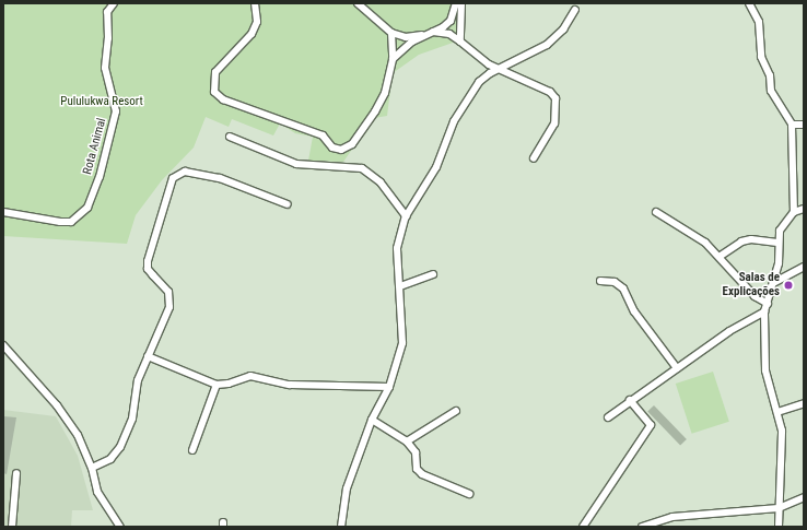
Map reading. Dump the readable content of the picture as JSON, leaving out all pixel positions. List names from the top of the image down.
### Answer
{
  "streets": {
    "street": ["Rota Animal"]
  },
  "parks": ["Pululukwa Resort"],
  "places": ["Salas de Explicações"]
}
